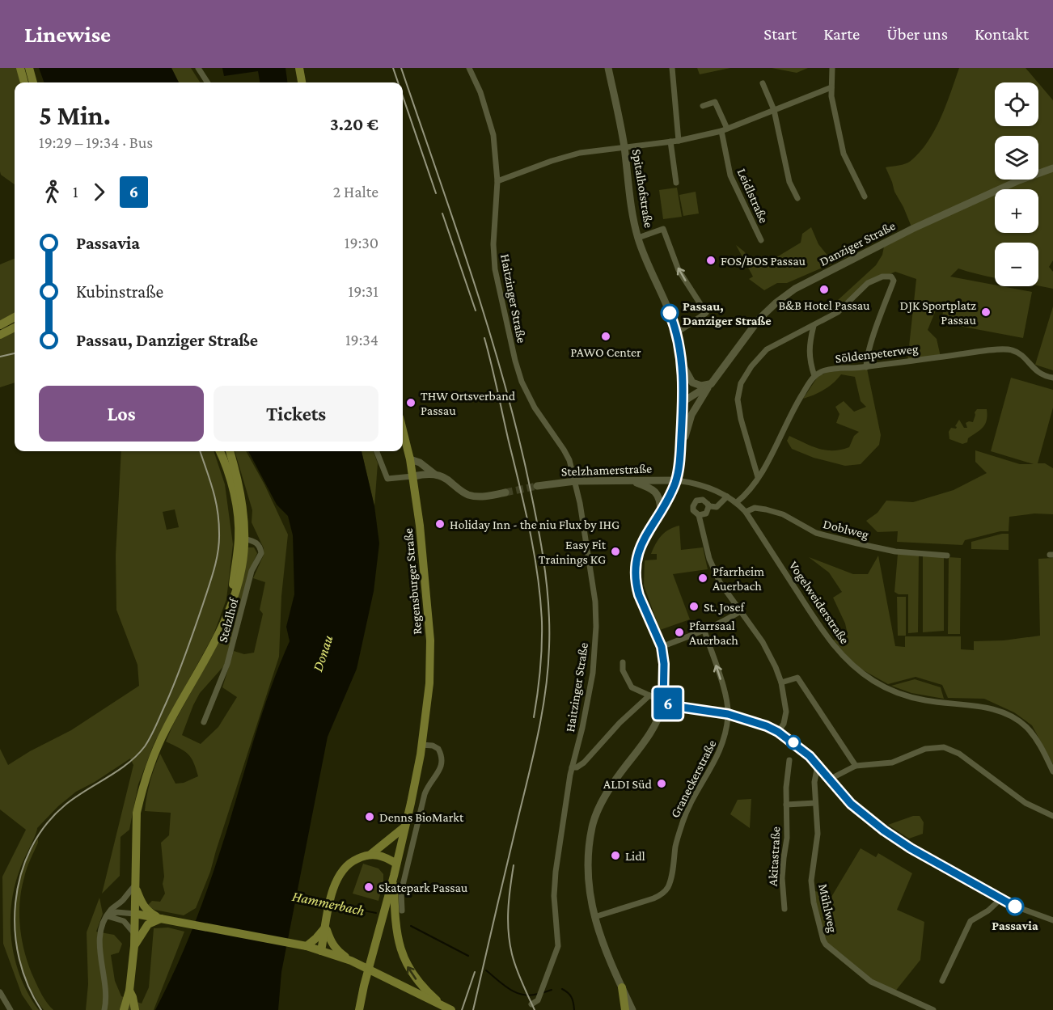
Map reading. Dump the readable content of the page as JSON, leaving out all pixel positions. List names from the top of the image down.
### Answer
{
  "streets": {
    "main road": ["Regensburger Straße"],
    "street": [
      "Spitalhofstraße",
      "Leidlstraße",
      "Danziger Straße",
      "Haitzinger Straße",
      "Söldenpeterweg",
      "Stelzhamerstraße",
      "Doblweg",
      "Vogelweiderstraße",
      "Stelzlhof",
      "Graneckerstraße",
      "Akitastraße",
      "Mühlweg"
    ]
  },
  "crossings": [
    ["Spitalhofstraße", "Danziger Straße"],
    ["Spitalhofstraße", "Stelzhamerstraße"],
    ["Spitalhofstraße", "Vogelweiderstraße"],
    ["Spitalhofstraße", "Graneckerstraße"],
    ["Haitzinger Straße", "Stelzhamerstraße"],
    ["Stelzhamerstraße", "Vogelweiderstraße"],
    ["Doblweg", "Vogelweiderstraße"]
  ],
  "water": ["Donau", "Hammerbach"],
  "places": [
    "FOS/BOS Passau",
    "B&B Hotel Passau",
    "DJK Sportplatz Passau",
    "Passau, Danziger Straße",
    "PAWO Center",
    "THW Ortsverband Passau",
    "Holiday Inn - the niu Flux by IHG",
    "Easy Fit Trainings KG",
    "Pfarrheim Auerbach",
    "St. Josef",
    "Pfarrsaal Auerbach",
    "ALDI Süd",
    "Denns BioMarkt",
    "Lidl",
    "Skatepark Passau",
    "Passavia"
  ],
  "lines": ["bus line 6"],
  "page": {
    "header": "Linewise",
    "nav": [
      "Start",
      "Karte",
      "Über uns",
      "Kontakt"
    ],
    "on_map": "6",
    "map_buttons": ["+", "−"],
    "heading": ["5 Min.", "19:29 – 19:34 · Bus", "3.20 €"],
    "legs": ["1", "6", "2 Halte"],
    "list": [
      {
        "name": "Passavia",
        "value": "19:30"
      },
      {
        "name": "Kubinstraße",
        "value": "19:31"
      },
      {
        "name": "Passau, Danziger Straße",
        "value": "19:34"
      }
    ],
    "buttons": ["Los", "Tickets"]
  }
}
